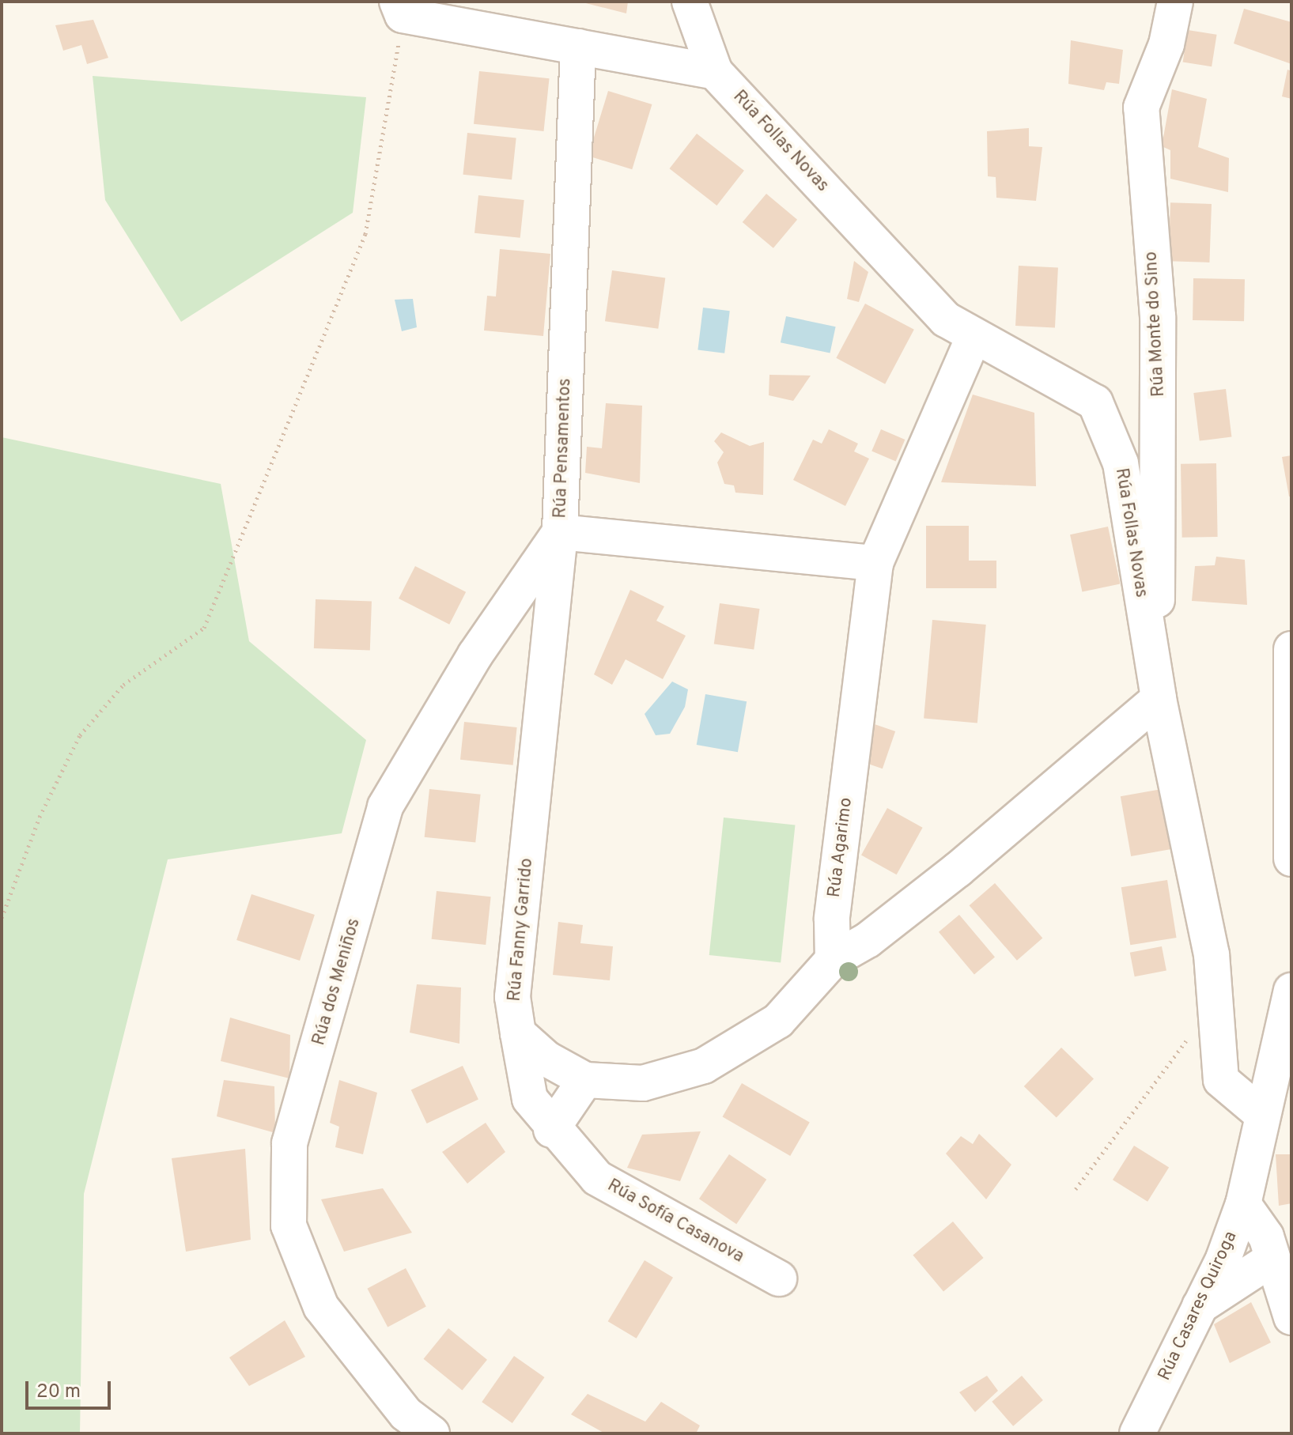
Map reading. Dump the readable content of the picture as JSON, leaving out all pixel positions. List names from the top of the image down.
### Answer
{
  "streets": {
    "street": [
      "Rúa Follas Novas",
      "Rúa Monte do Sino",
      "Rúa Pensamentos",
      "Rúa Agarimo",
      "Rúa Fanny Garrido",
      "Rúa dos Meniños",
      "Rúa Sofía Casanova",
      "Rúa Casares Quiroga"
    ]
  },
  "crossings": [
    ["Rúa Follas Novas", "Rúa Monte do Sino"],
    ["Rúa Follas Novas", "Rúa Agarimo"],
    ["Rúa Follas Novas", "Rúa Casares Quiroga"],
    ["Rúa Pensamentos", "Rúa Agarimo"],
    ["Rúa Pensamentos", "Rúa Fanny Garrido"],
    ["Rúa Pensamentos", "Rúa dos Meniños"],
    ["Rúa Fanny Garrido", "Rúa dos Meniños"],
    ["Rúa Fanny Garrido", "Rúa Sofía Casanova"]
  ],
  "scale_bar": "20 m"
}
